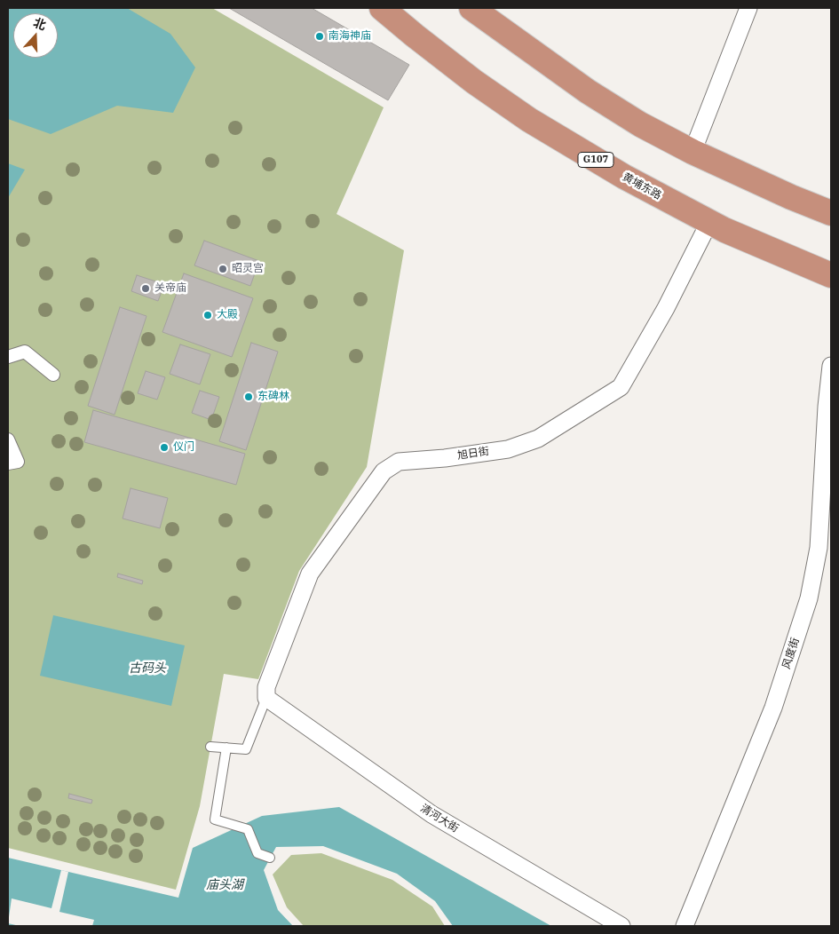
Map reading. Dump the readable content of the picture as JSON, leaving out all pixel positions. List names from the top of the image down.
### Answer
{
  "streets": {
    "highway": ["G107", "黄埔东路"],
    "street": ["旭日街", "风度街", "清河大街"]
  },
  "crossings": [
    ["黄埔东路", "旭日街"],
    ["旭日街", "清河大街"]
  ],
  "water": ["古码头", "庙头湖"],
  "places": [
    "南海神庙",
    "昭灵宫",
    "关帝庙",
    "大殿",
    "东碑林",
    "仪门"
  ],
  "north": "top"
}
